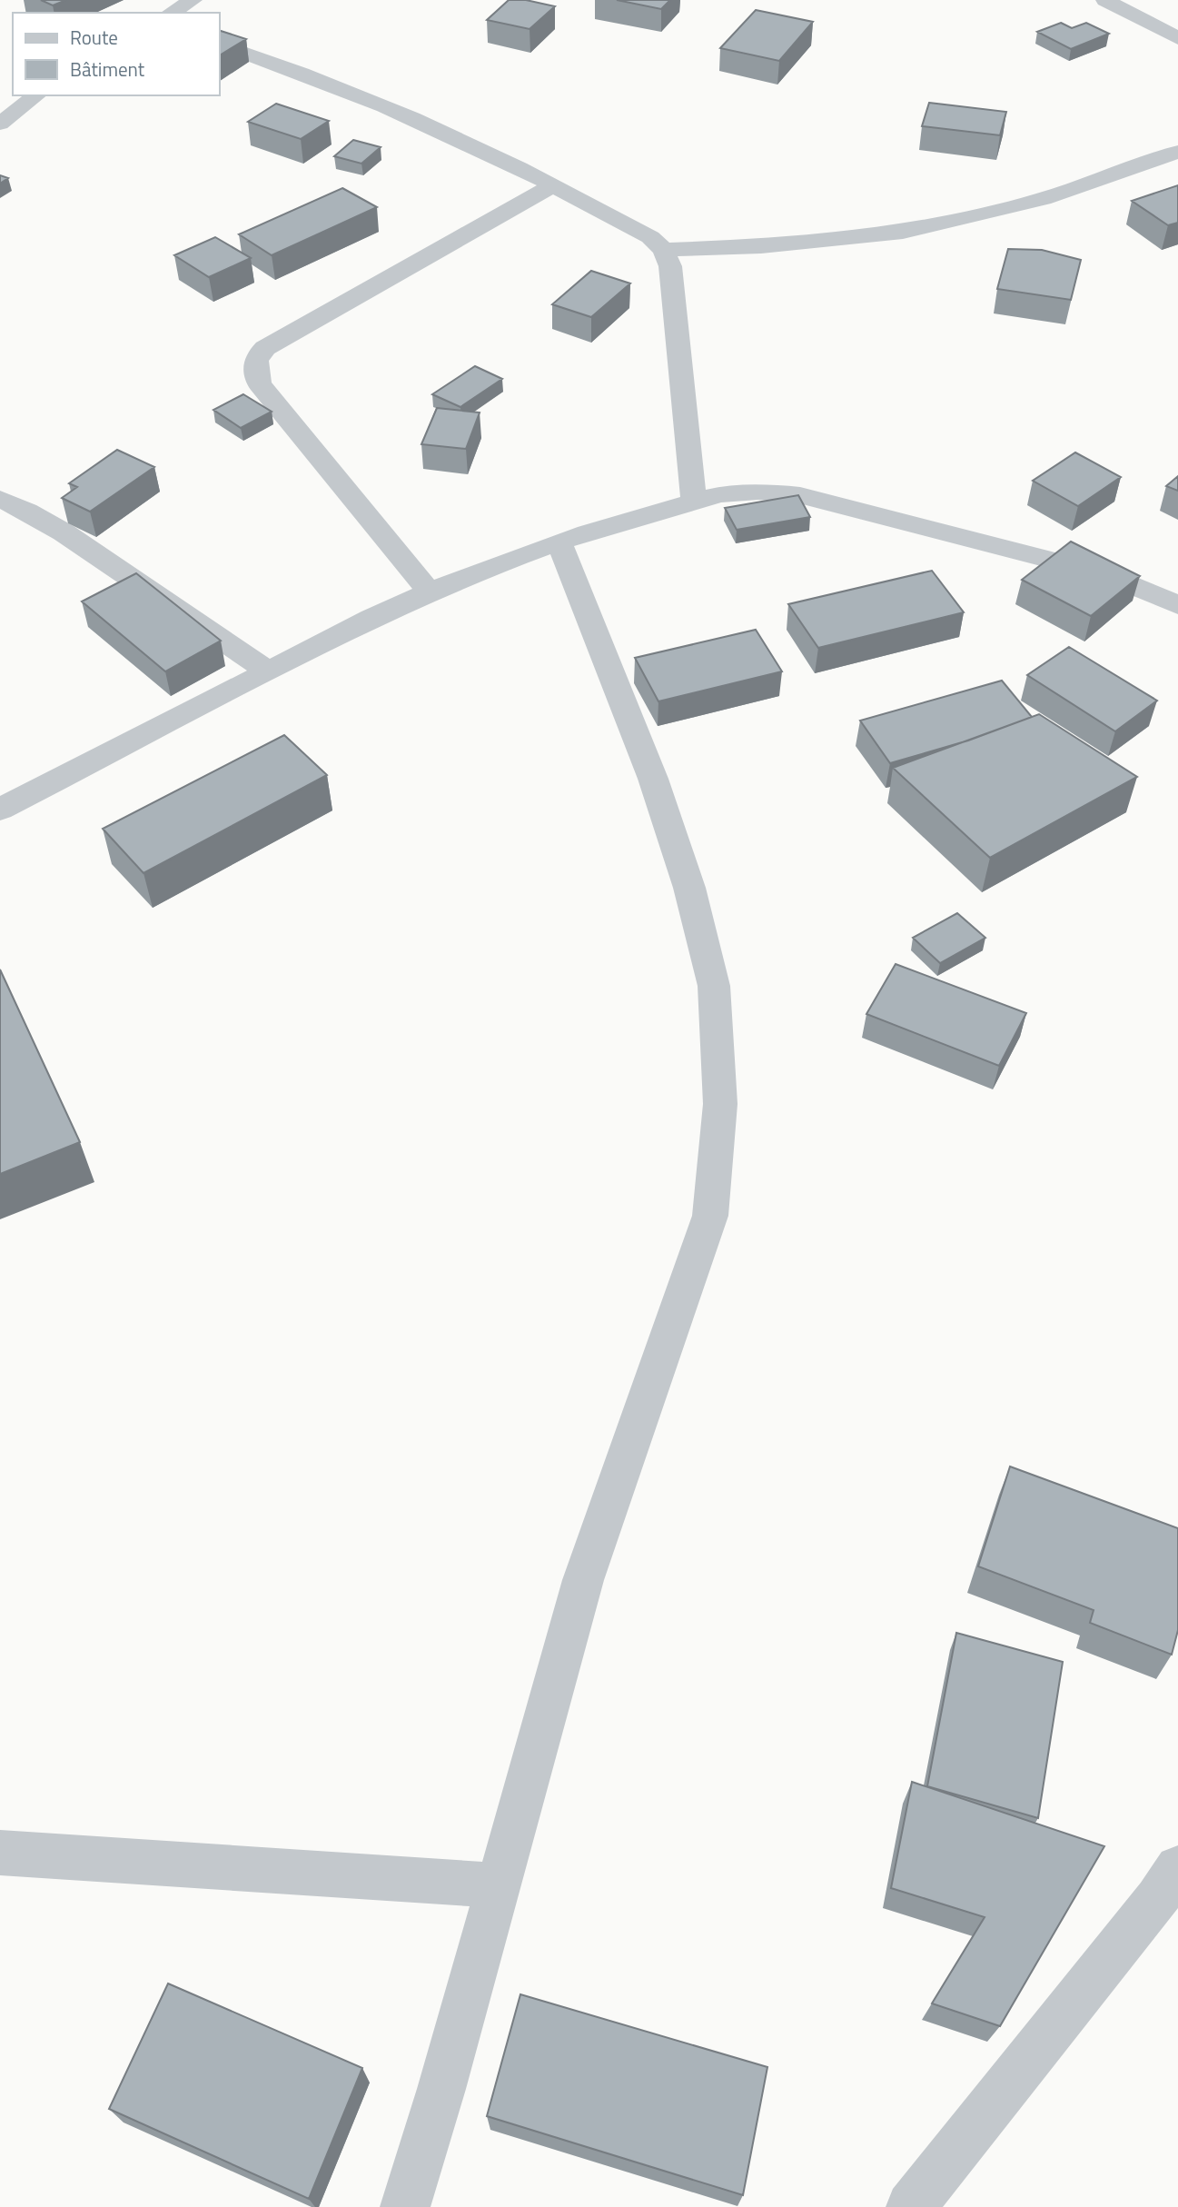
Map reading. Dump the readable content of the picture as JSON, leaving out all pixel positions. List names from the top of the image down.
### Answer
{
  "legend": ["Route", "Bâtiment"]
}
